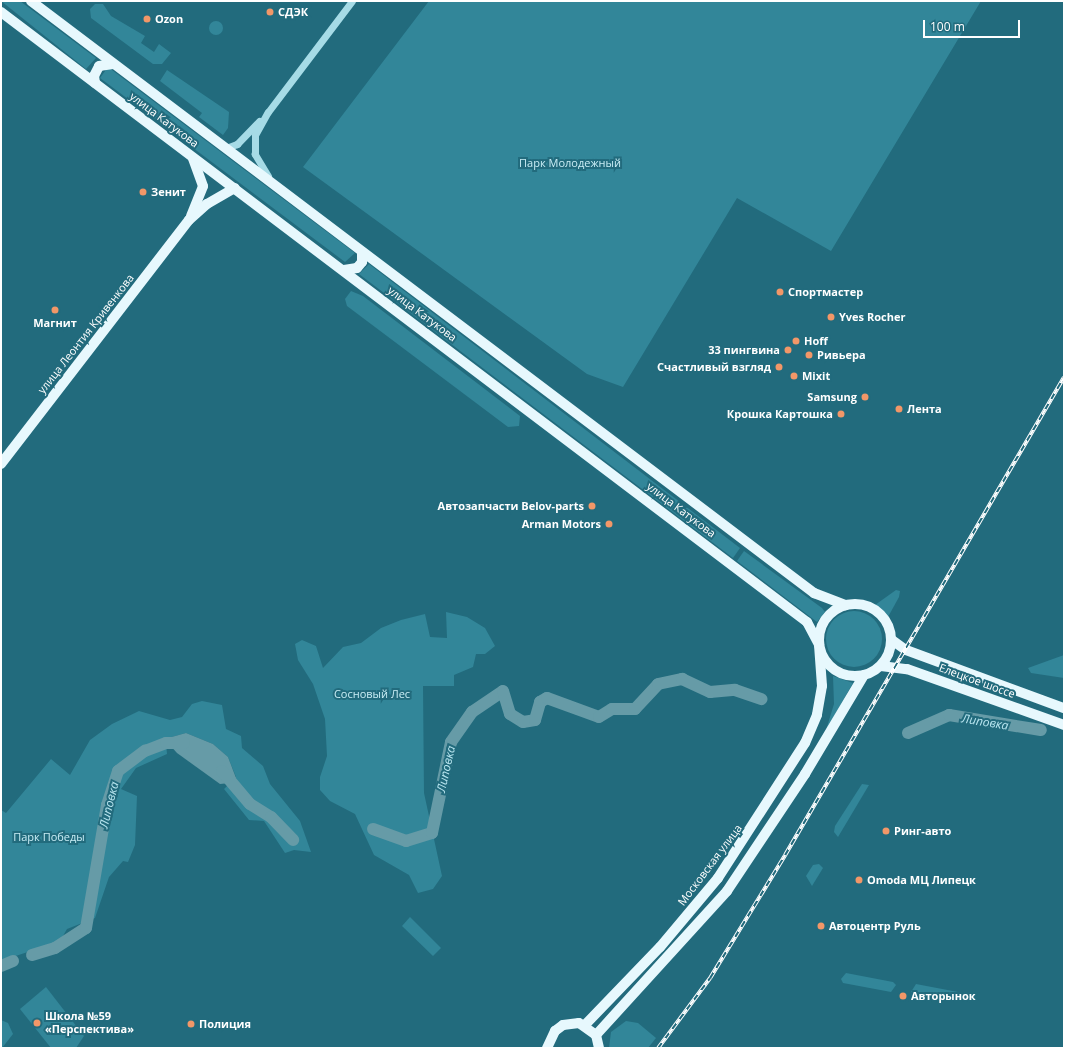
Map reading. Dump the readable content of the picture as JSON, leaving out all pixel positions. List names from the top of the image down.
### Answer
{
  "streets": {
    "main road": [
      "улица Катукова",
      "улица Леонтия Кривенкова",
      "Елецкое шоссе",
      "Московская улица"
    ]
  },
  "crossings": [
    ["улица Катукова", "Елецкое шоссе"],
    ["улица Катукова", "Московская улица"],
    ["Елецкое шоссе", "Московская улица"]
  ],
  "water": ["Липовка"],
  "parks": ["Парк Молодежный", "Сосновый Лес", "Парк Победы"],
  "places": [
    "СДЭК",
    "Ozon",
    "Зенит",
    "Спортмастер",
    "Магнит",
    "Yves Rocher",
    "Hoff",
    "33 пингвина",
    "Ривьера",
    "Счастливый взгляд",
    "Mixit",
    "Samsung",
    "Лента",
    "Крошка Картошка",
    "Автозапчасти Belov-parts",
    "Arman Motors",
    "Ринг-авто",
    "Omoda МЦ Липецк",
    "Автоцентр Руль",
    "Авторынок",
    "Школа №59 «Перспектива»",
    "Полиция"
  ],
  "scale_bar": "100 m"
}
